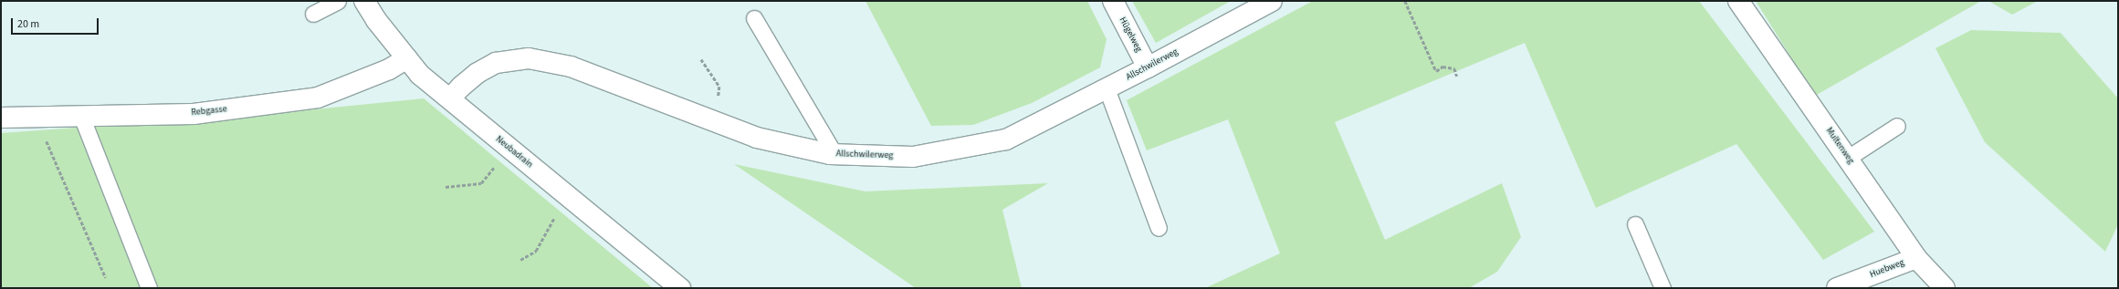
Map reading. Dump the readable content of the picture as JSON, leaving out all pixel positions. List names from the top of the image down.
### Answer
{
  "streets": {
    "street": [
      "Hügelweg",
      "Allschwilerweg",
      "Rebgasse",
      "Multenweg",
      "Neubadrain",
      "Huebweg"
    ]
  },
  "crossings": [
    ["Hügelweg", "Allschwilerweg"],
    ["Allschwilerweg", "Neubadrain"],
    ["Rebgasse", "Neubadrain"],
    ["Multenweg", "Huebweg"]
  ],
  "scale_bar": "20 m"
}
